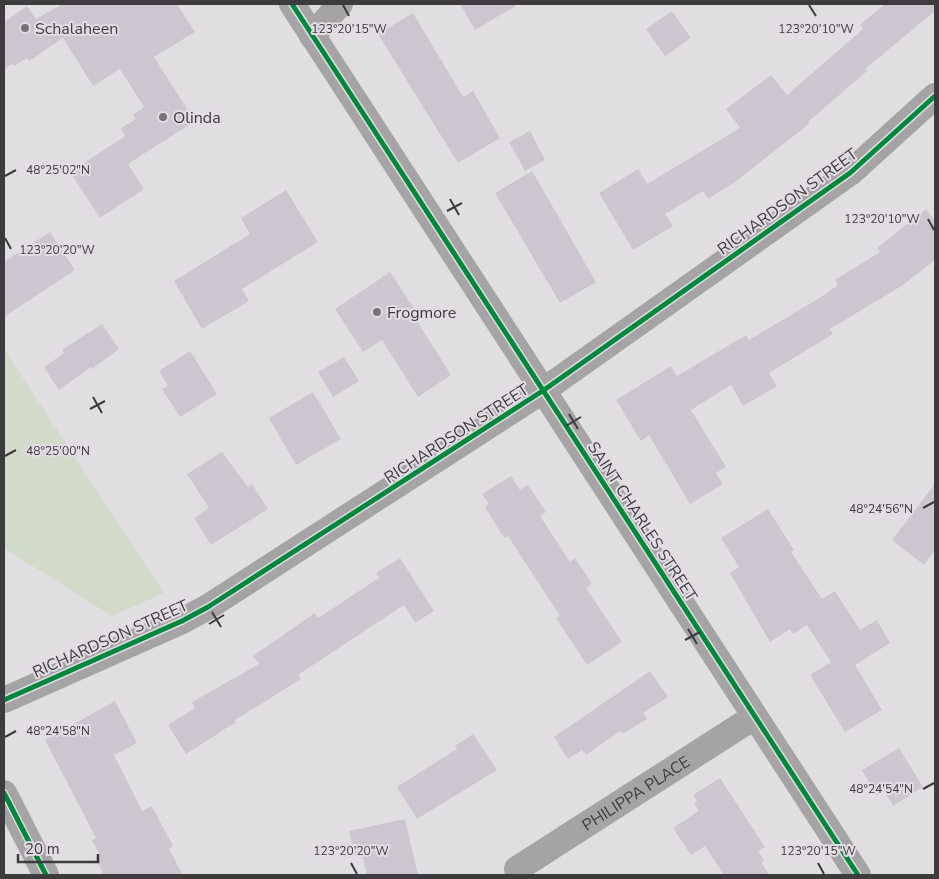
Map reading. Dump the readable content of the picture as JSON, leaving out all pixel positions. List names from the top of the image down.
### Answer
{
  "streets": {
    "street": ["RICHARDSON STREET", "SAINT CHARLES STREET", "PHILIPPA PLACE"]
  },
  "crossings": [
    ["RICHARDSON STREET", "SAINT CHARLES STREET"],
    ["SAINT CHARLES STREET", "PHILIPPA PLACE"]
  ],
  "places": ["Schalaheen", "Olinda", "Frogmore"],
  "scale_bar": "20 m",
  "coordinates": [
    "123°20'15\"W",
    "123°20'10\"W",
    "48°25'02\"N",
    "123°20'20\"W",
    "48°25'00\"N",
    "48°24'56\"N",
    "48°24'58\"N",
    "48°24'54\"N"
  ]
}
